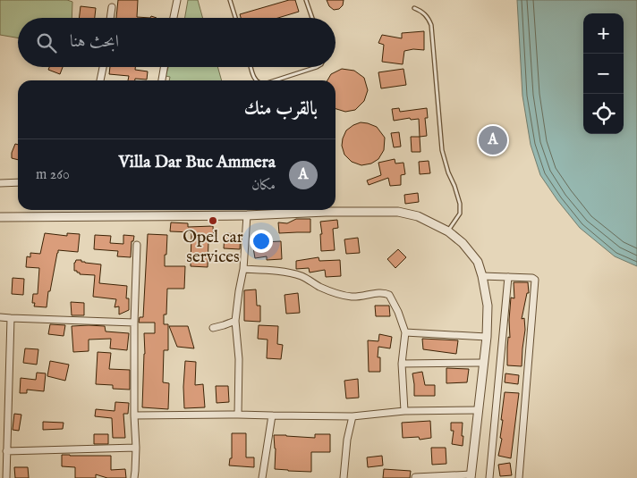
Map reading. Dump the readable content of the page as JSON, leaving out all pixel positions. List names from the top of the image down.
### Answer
{
  "places": ["Opel car services"],
  "page": {
    "map_buttons": ["+", "−"],
    "search": "ابحث هنا",
    "heading": "بالقرب منك",
    "pins": "A",
    "list": [
      {
        "mark": "A",
        "name": "Villa Dar Buc Ammera",
        "note": "مكان",
        "value": "260 m"
      }
    ]
  }
}
